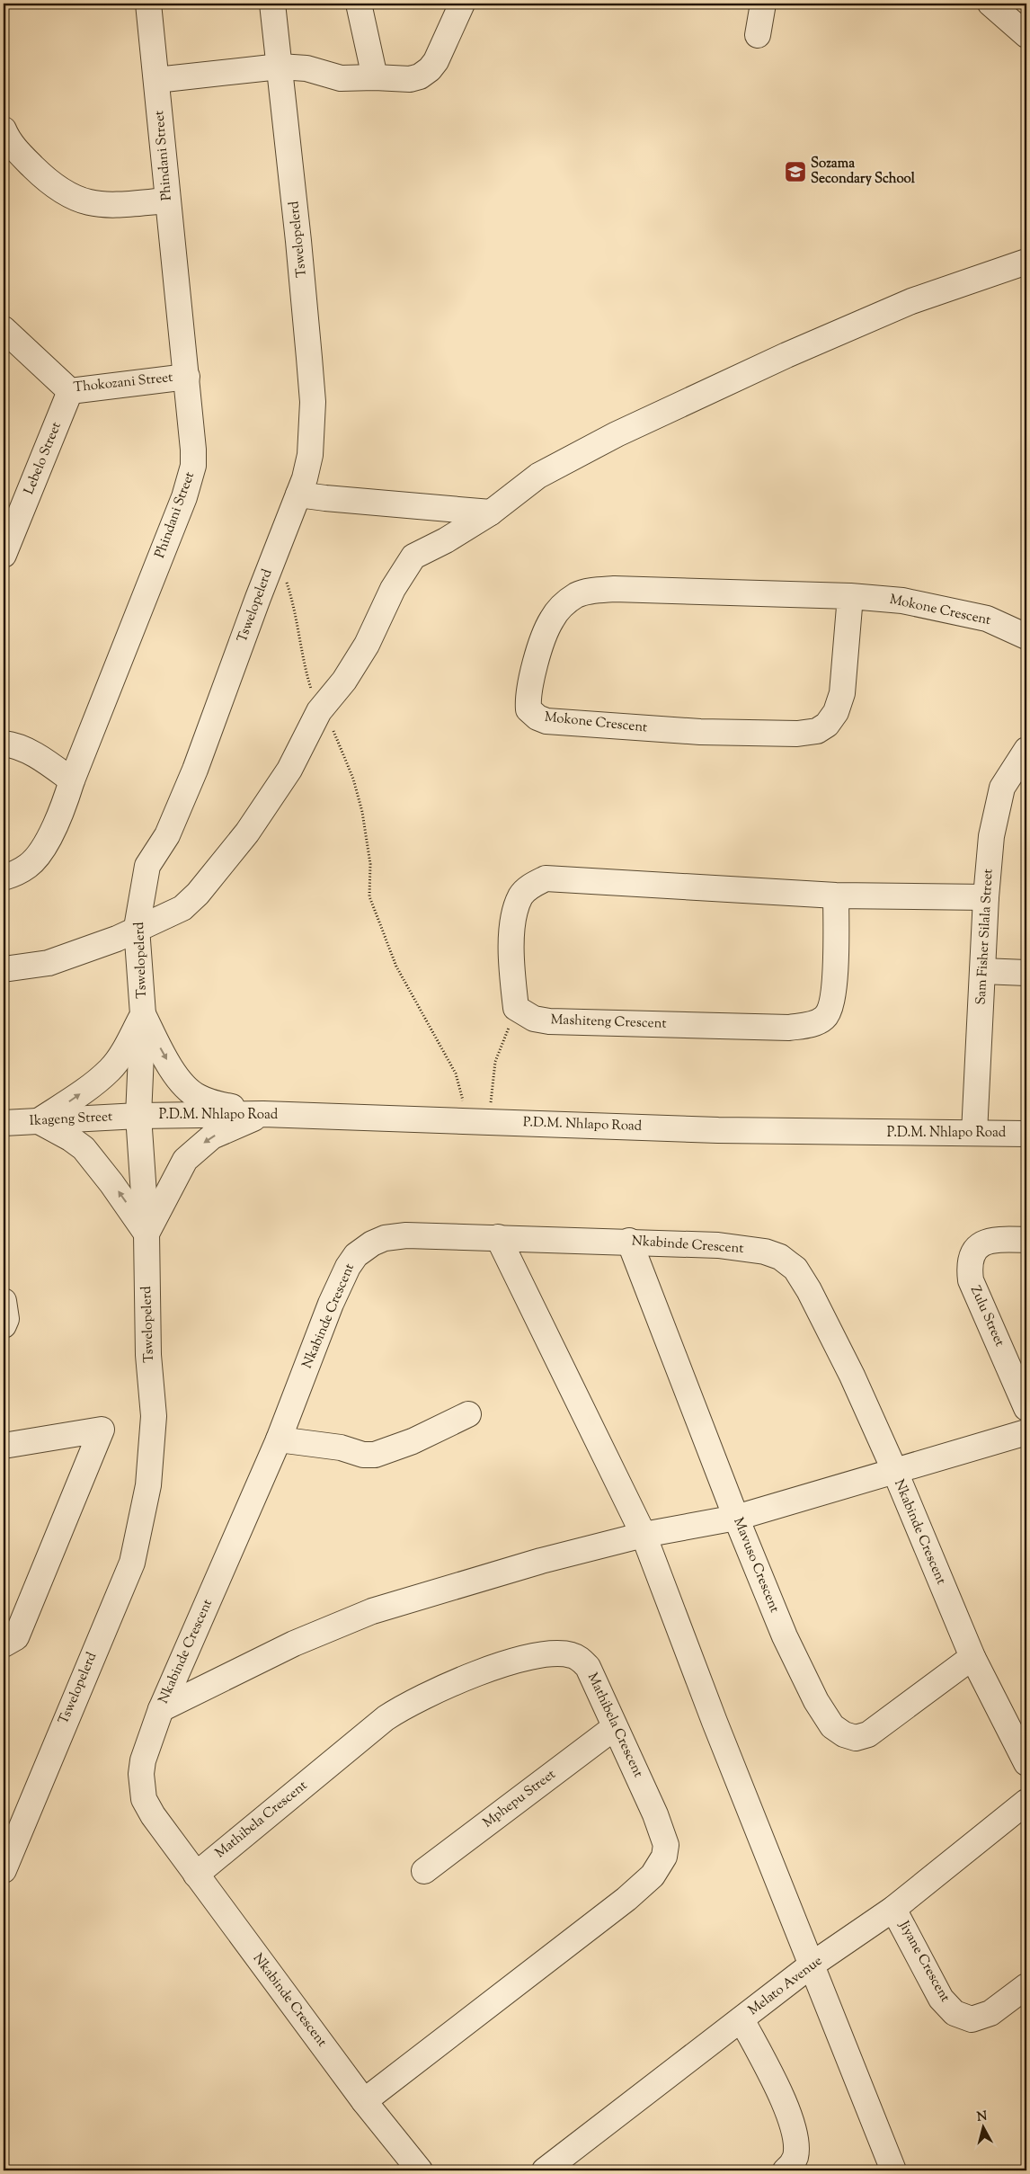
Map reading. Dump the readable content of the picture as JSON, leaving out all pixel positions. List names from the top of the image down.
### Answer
{
  "streets": {
    "street": [
      "Phindani Street",
      "Tswelopelerd",
      "Thokozani Street",
      "Lebelo Street",
      "Mokone Crescent",
      "Sam Fisher Silala Street",
      "Mashiteng Crescent",
      "P.D.M. Nhlapo Road",
      "Ikageng Street",
      "Nkabinde Crescent",
      "Zulu Street",
      "Mavuso Crescent",
      "Mathibela Crescent",
      "Mphepu Street",
      "Jiyane Crescent",
      "Melato Avenue"
    ]
  },
  "crossings": [
    ["Phindani Street", "Thokozani Street"],
    ["Tswelopelerd", "P.D.M. Nhlapo Road"],
    ["Tswelopelerd", "Ikageng Street"],
    ["Thokozani Street", "Lebelo Street"],
    ["Sam Fisher Silala Street", "P.D.M. Nhlapo Road"],
    ["P.D.M. Nhlapo Road", "Ikageng Street"],
    ["Nkabinde Crescent", "Mavuso Crescent"],
    ["Nkabinde Crescent", "Mathibela Crescent"],
    ["Mathibela Crescent", "Mphepu Street"],
    ["Jiyane Crescent", "Melato Avenue"]
  ],
  "places": {
    "school or university": ["Sozama Secondary School"]
  },
  "north": "top"
}
